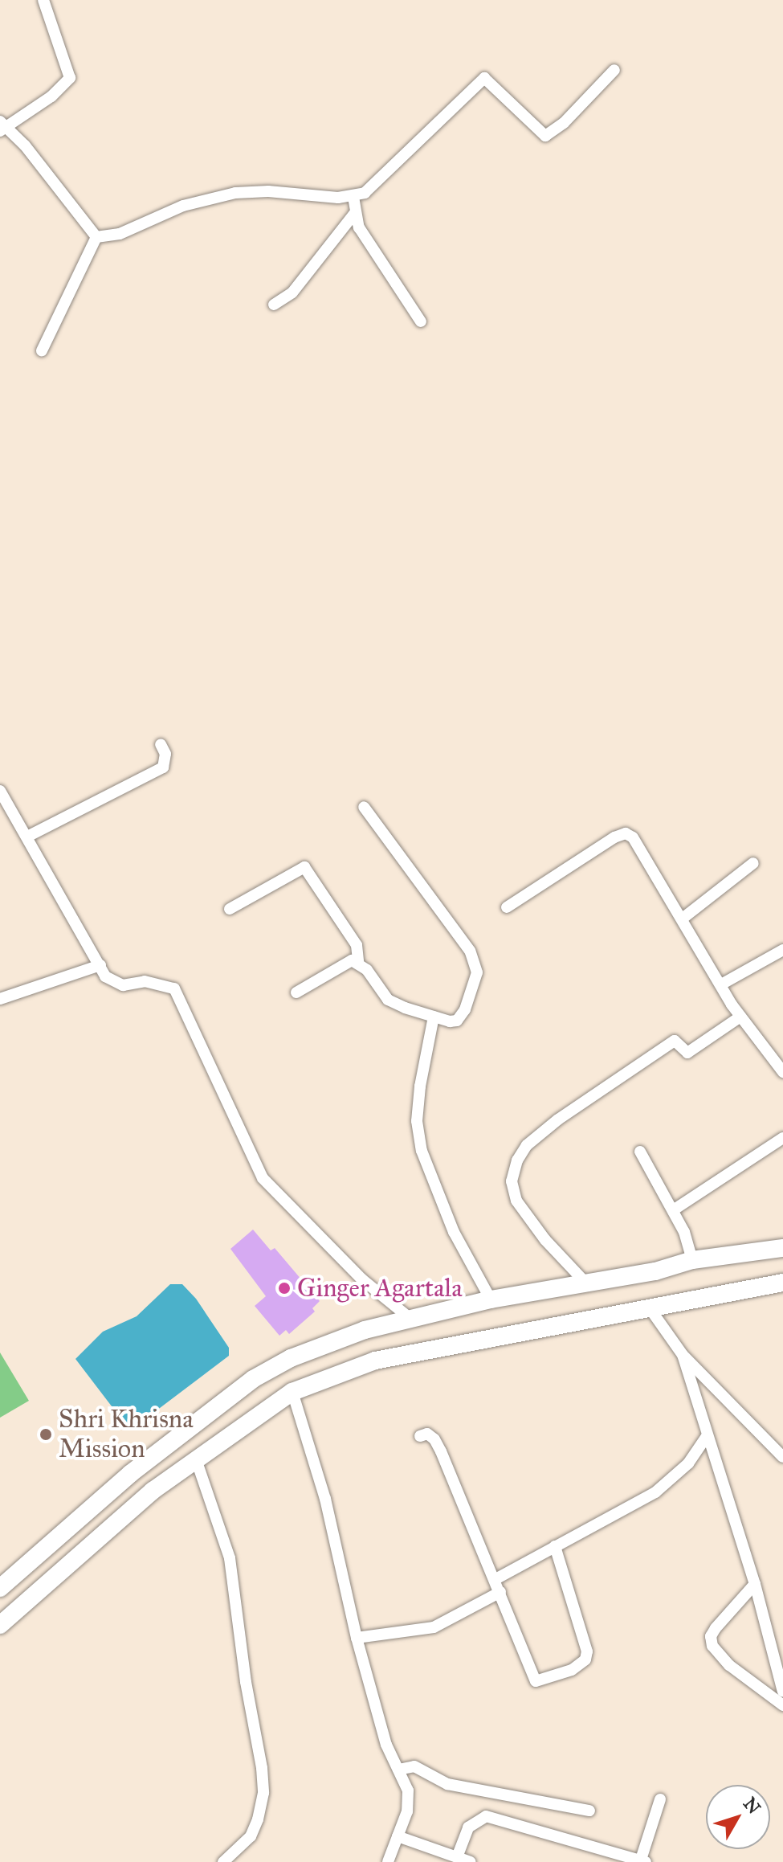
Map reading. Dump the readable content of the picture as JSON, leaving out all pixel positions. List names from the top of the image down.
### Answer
{
  "places": ["Ginger Agartala", "Shri Khrisna Mission"],
  "north": "top right"
}
